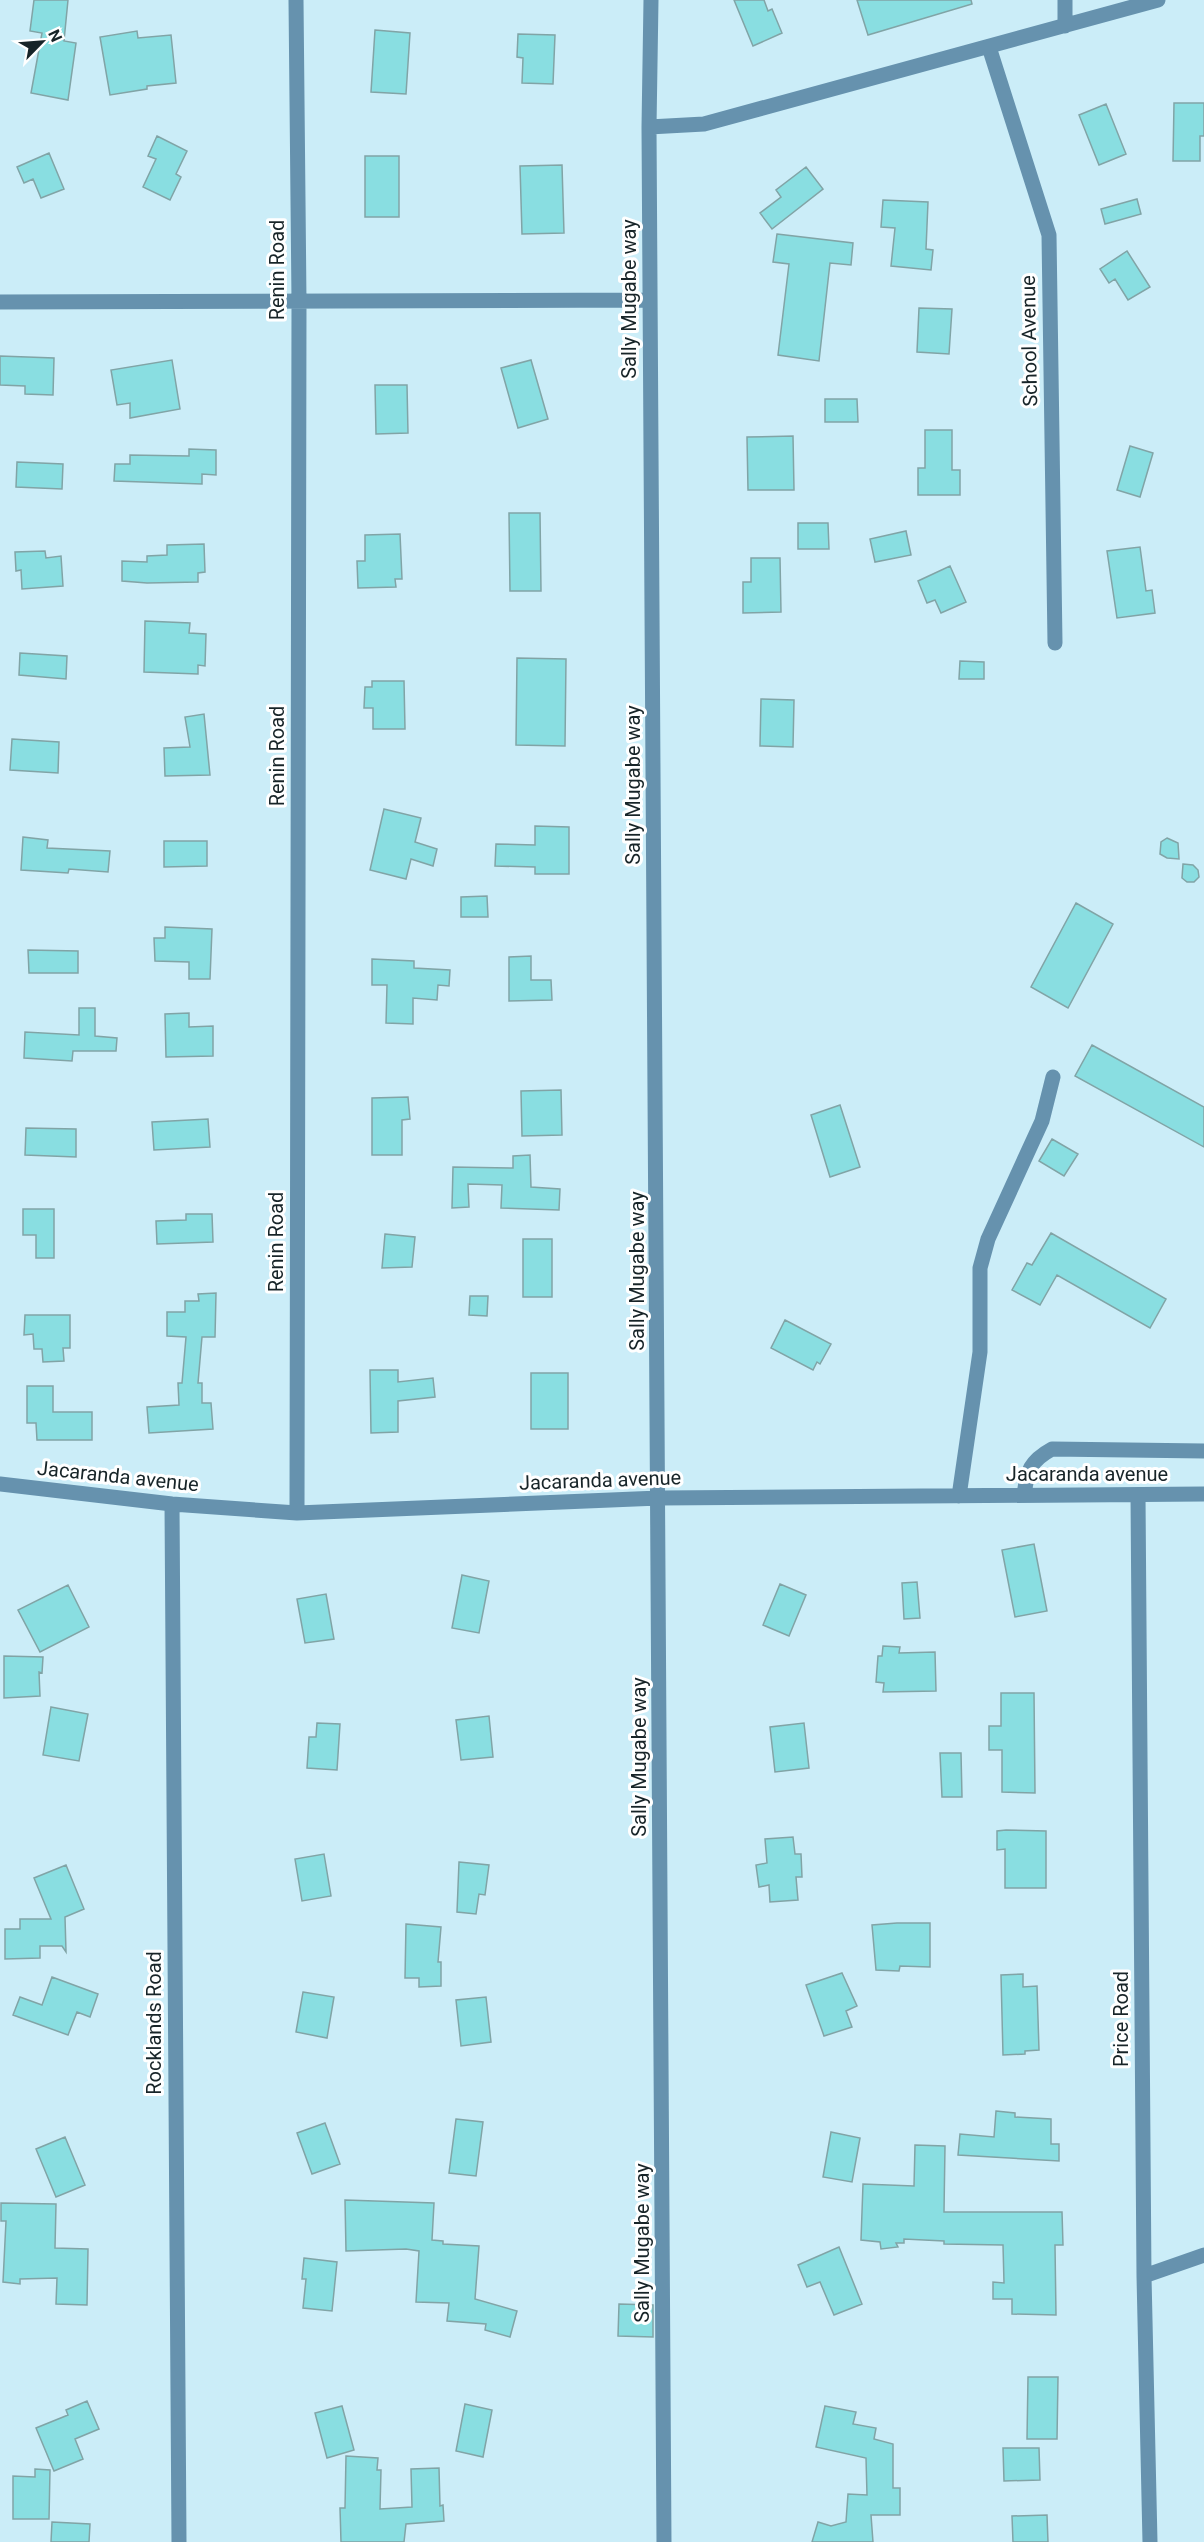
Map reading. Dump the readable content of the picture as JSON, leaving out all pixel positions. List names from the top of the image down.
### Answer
{
  "streets": {
    "street": [
      "Renin Road",
      "Sally Mugabe way",
      "School Avenue",
      "Jacaranda avenue",
      "Price Road",
      "Rocklands Road"
    ]
  },
  "crossings": [
    ["Renin Road", "Jacaranda avenue"],
    ["Sally Mugabe way", "Jacaranda avenue"],
    ["Jacaranda avenue", "Price Road"],
    ["Jacaranda avenue", "Rocklands Road"]
  ],
  "north": "top right"
}
